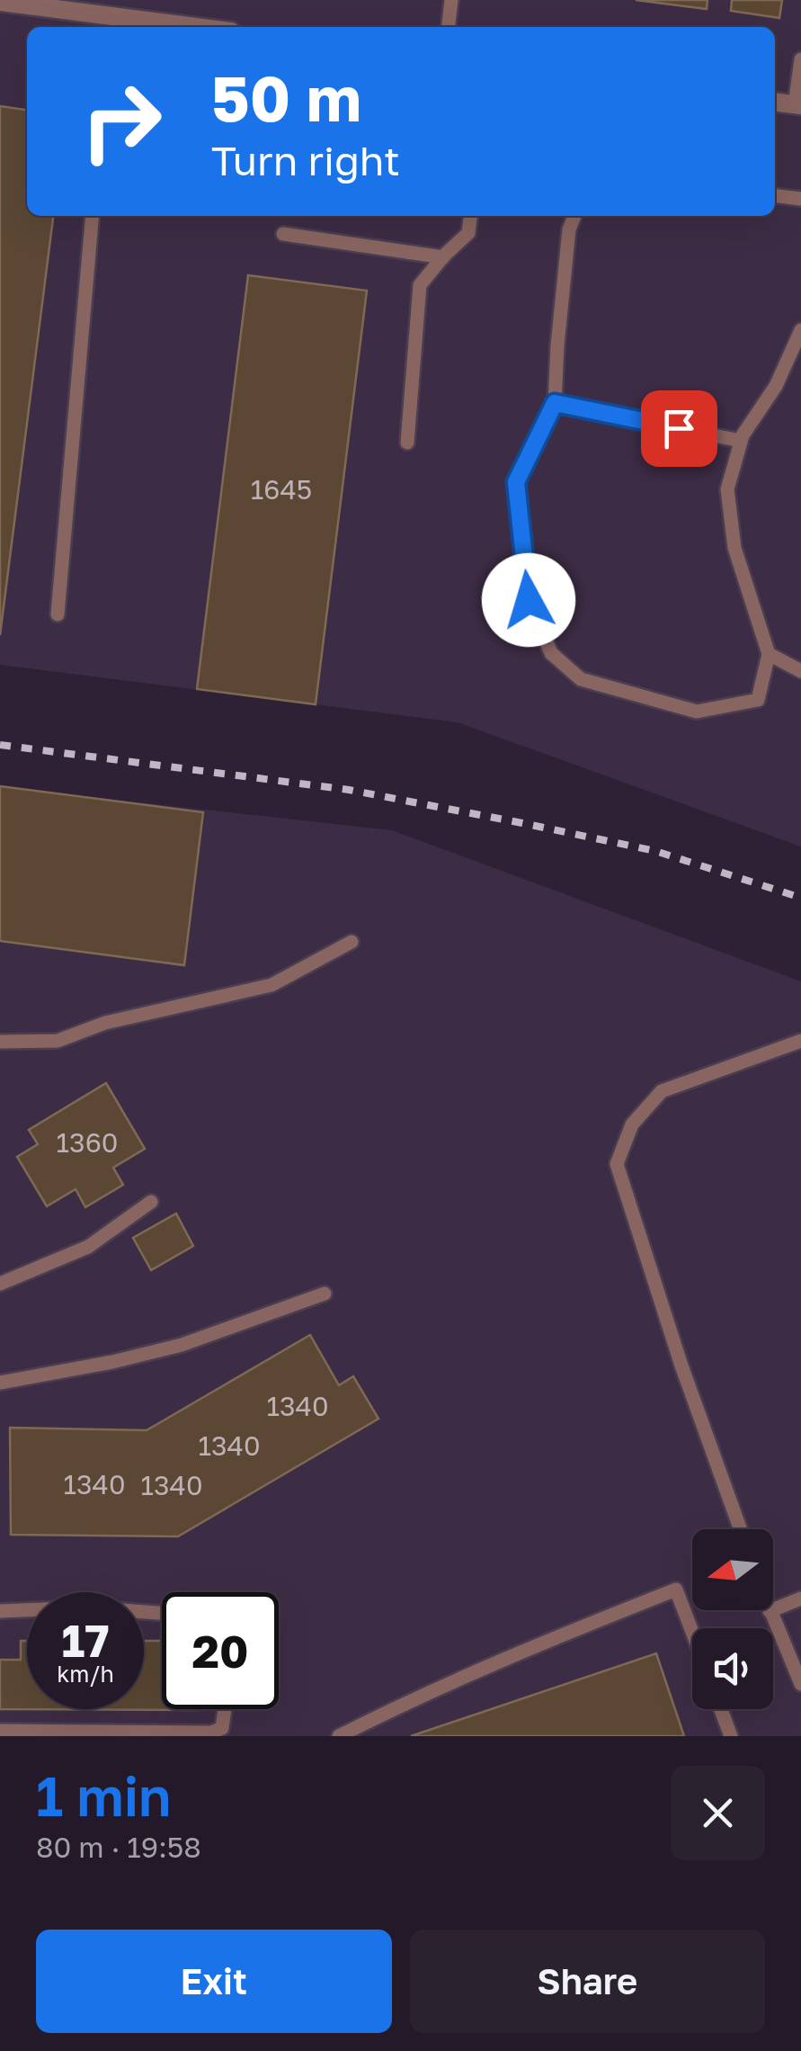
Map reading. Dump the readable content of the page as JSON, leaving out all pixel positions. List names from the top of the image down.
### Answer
{
  "house_numbers": [
    "1645",
    "1360",
    "1340",
    "1340",
    "1340",
    "1340"
  ],
  "north": "left",
  "page": {
    "turn": ["50 m", "Turn right"],
    "speed": "17 km/h",
    "limit": "20",
    "heading": ["1 min", "80 m · 19:58"],
    "buttons": ["Exit", "Share"]
  }
}
